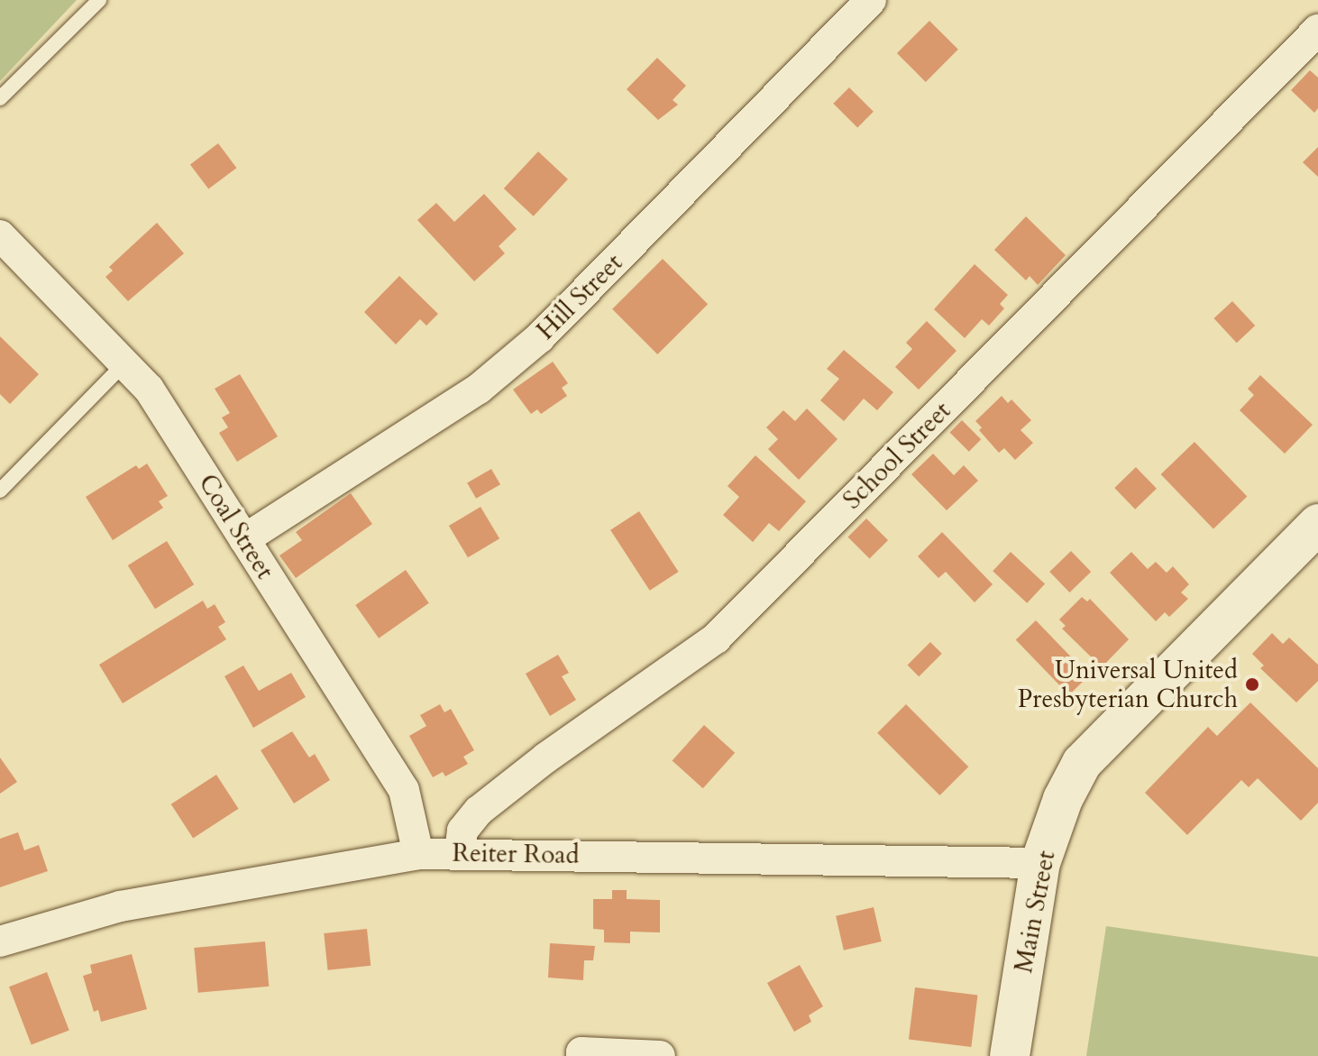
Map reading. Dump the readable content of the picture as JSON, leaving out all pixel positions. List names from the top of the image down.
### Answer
{
  "streets": {
    "street": [
      "Hill Street",
      "School Street",
      "Coal Street",
      "Reiter Road",
      "Main Street"
    ]
  },
  "crossings": [
    ["Hill Street", "Coal Street"],
    ["School Street", "Reiter Road"],
    ["Coal Street", "Reiter Road"],
    ["Reiter Road", "Main Street"]
  ],
  "places": ["Universal United Presbyterian Church"]
}
